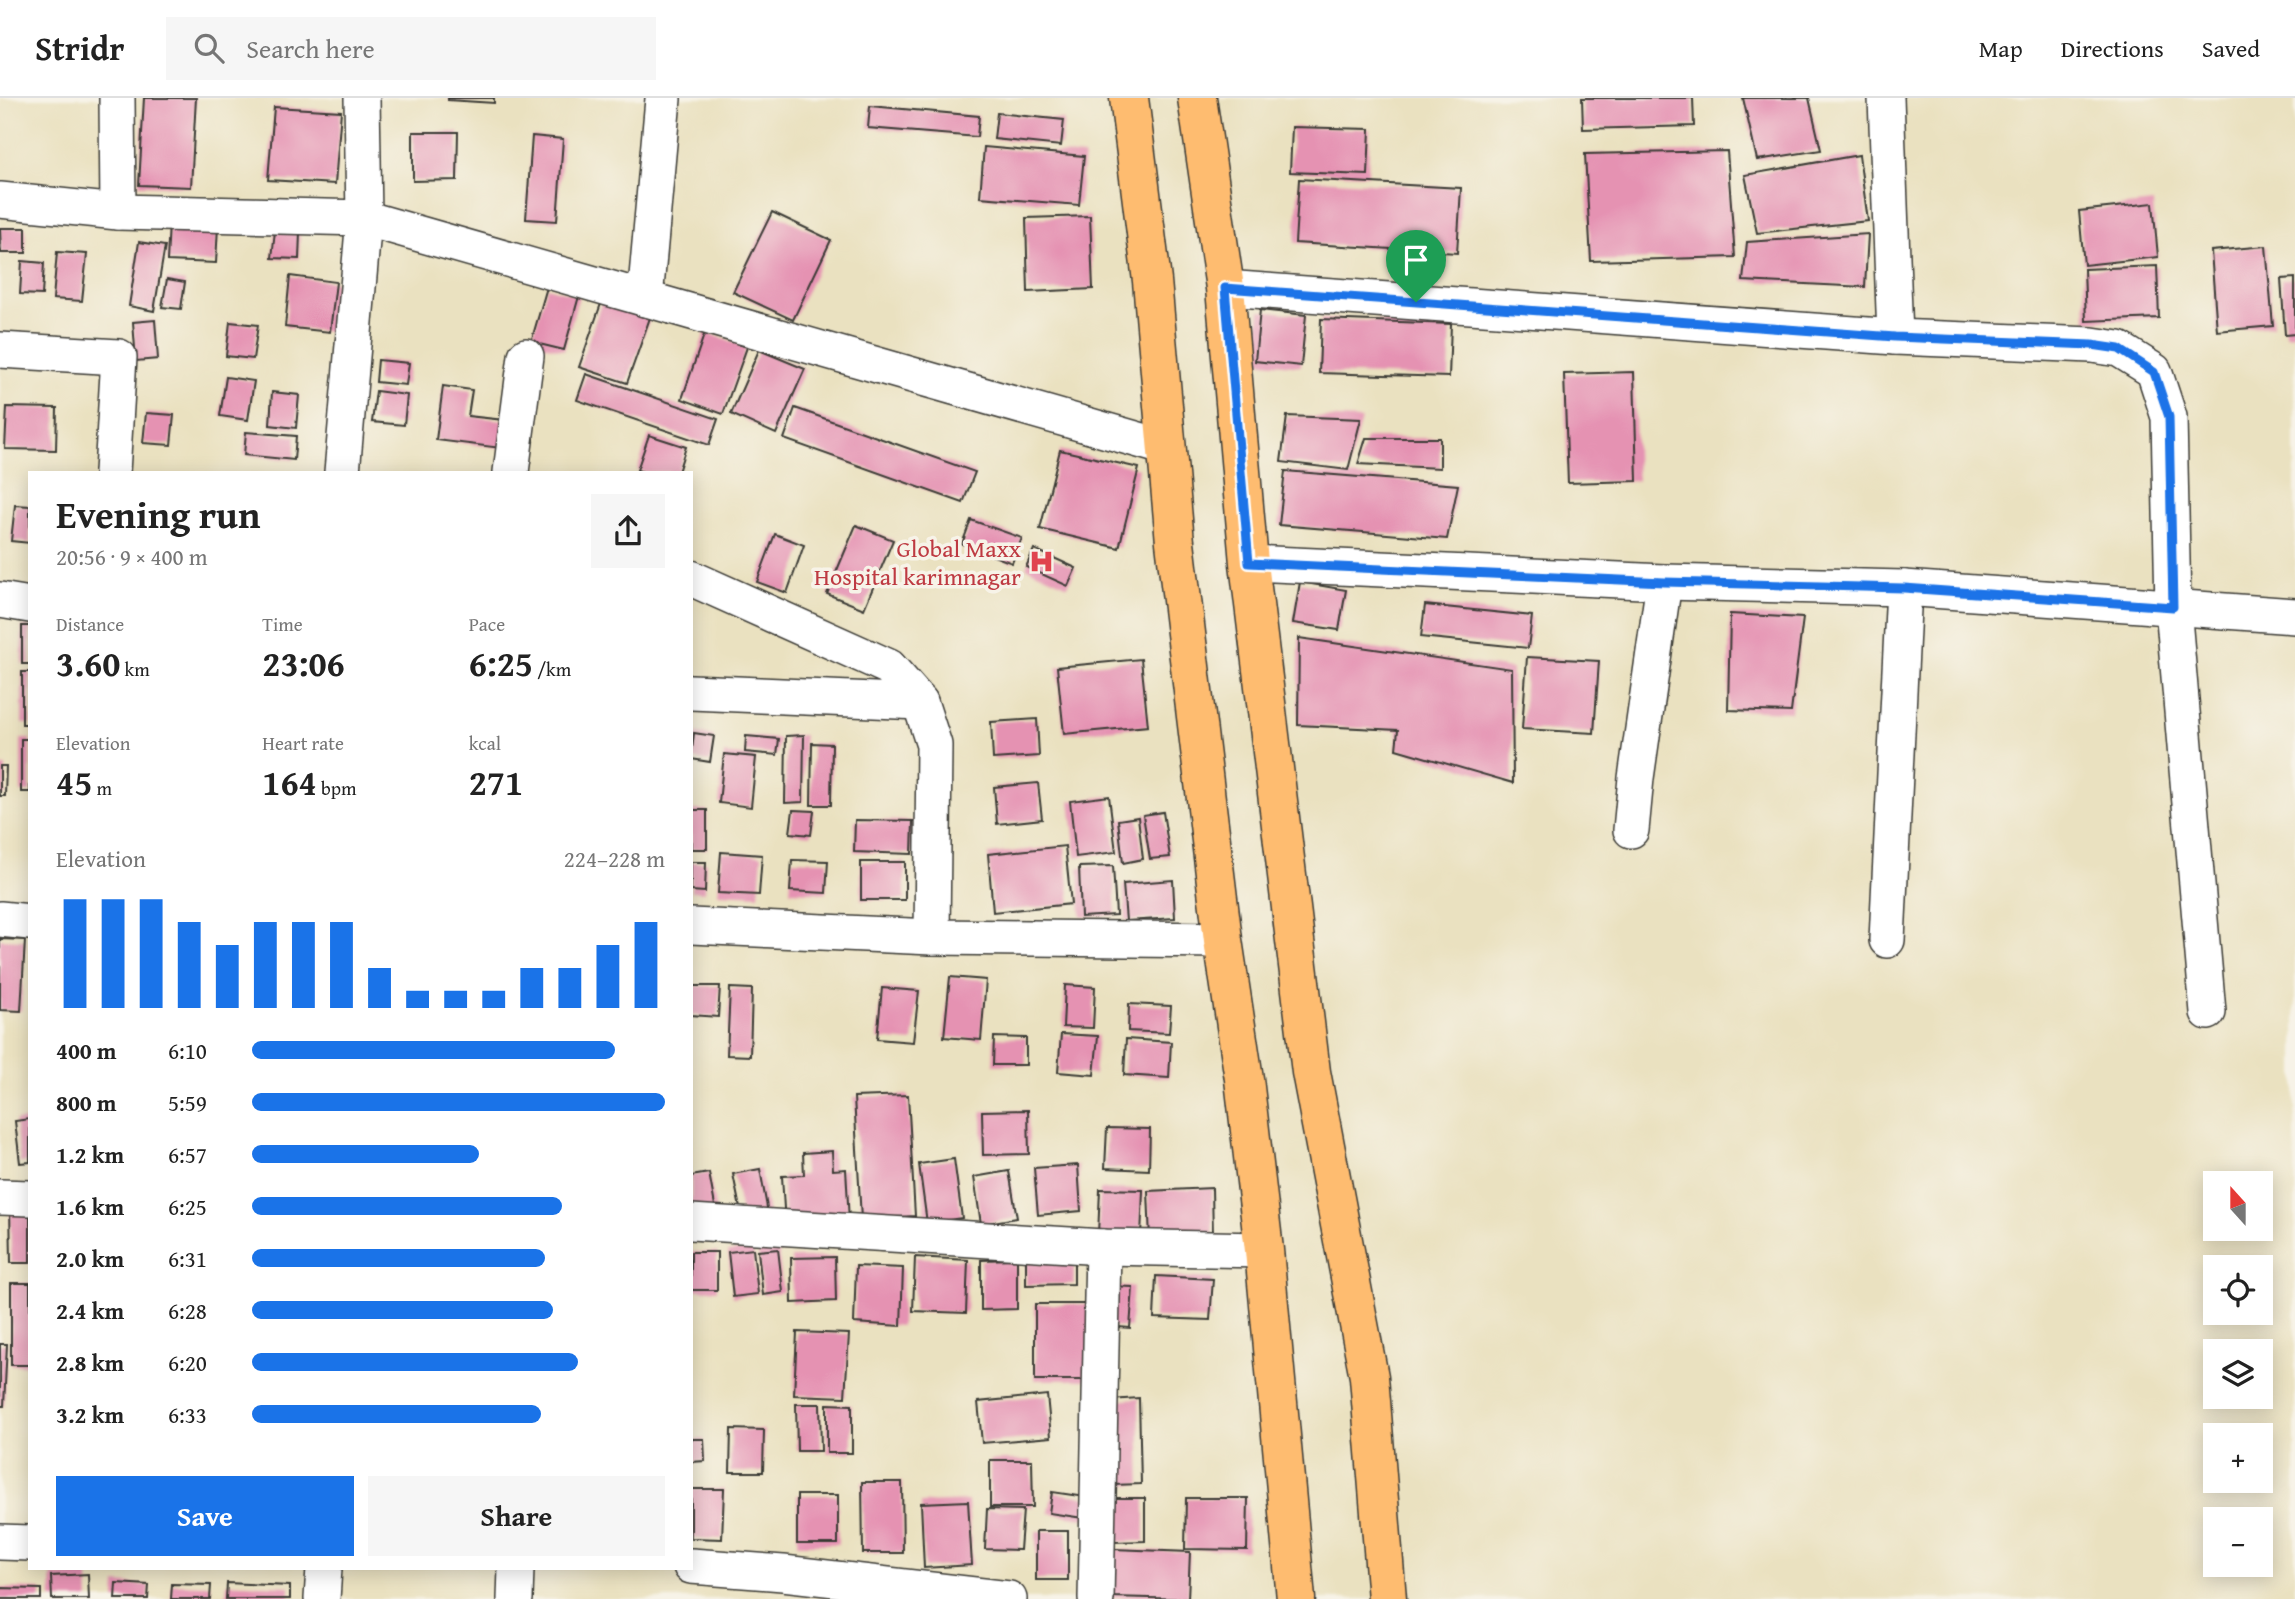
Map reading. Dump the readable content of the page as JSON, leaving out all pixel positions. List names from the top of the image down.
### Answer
{
  "places": {
    "hospital": ["Global Maxx Hospital karimnagar"]
  },
  "north": "top",
  "page": {
    "header": "Stridr",
    "search": "Search here",
    "nav": ["Map", "Directions", "Saved"],
    "heading": ["Evening run", "20:56 · 9 × 400 m"],
    "stats": [
      ["Distance", "3.60 km"],
      ["Time", "23:06"],
      ["Pace", "6:25 /km"],
      ["Elevation", "45 m"],
      ["Heart rate", "164 bpm"],
      ["kcal", "271"]
    ],
    "chart": ["Elevation", "224–228 m"],
    "list": [
      {
        "name": "400 m",
        "note": "6:10"
      },
      {
        "name": "800 m",
        "note": "5:59"
      },
      {
        "name": "1.2 km",
        "note": "6:57"
      },
      {
        "name": "1.6 km",
        "note": "6:25"
      },
      {
        "name": "2.0 km",
        "note": "6:31"
      },
      {
        "name": "2.4 km",
        "note": "6:28"
      },
      {
        "name": "2.8 km",
        "note": "6:20"
      },
      {
        "name": "3.2 km",
        "note": "6:33"
      }
    ],
    "map_buttons": ["+", "−"],
    "buttons": ["Save", "Share"]
  }
}
